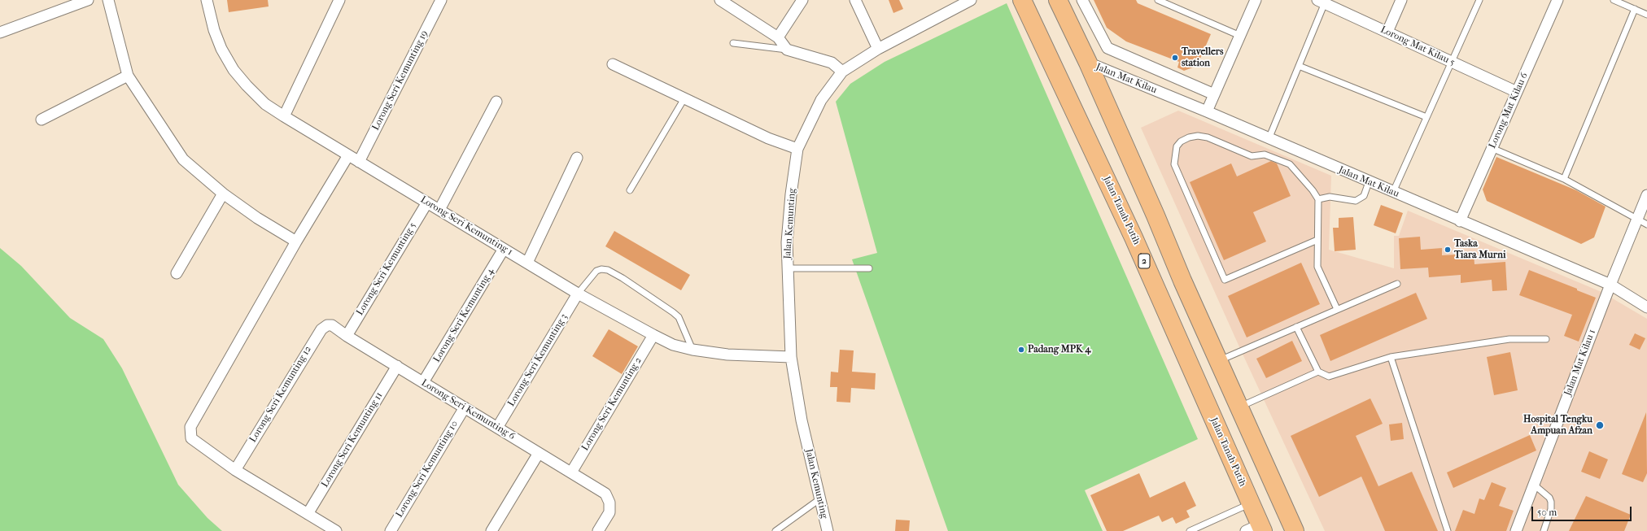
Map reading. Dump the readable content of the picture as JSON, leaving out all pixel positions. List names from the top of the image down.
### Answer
{
  "streets": {
    "highway": ["Jalan Tanah Putih", "2"],
    "street": [
      "Lorong Mat Kilau 5",
      "Jalan Mat Kilau",
      "Lorong Seri Kemunting 19",
      "Lorong Mat Kilau 6",
      "Jalan Kemunting",
      "Lorong Seri Kemunting 1",
      "Lorong Seri Kemunting 5",
      "Lorong Seri Kemunting 4",
      "Lorong Seri Kemunting 3",
      "Jalan Mat Kilau 1",
      "Lorong Seri Kemunting 12",
      "Lorong Seri Kemunting 2",
      "Lorong Seri Kemunting 6",
      "Lorong Seri Kemunting 11",
      "Lorong Seri Kemunting 10"
    ]
  },
  "crossings": [
    ["Lorong Mat Kilau 5", "Lorong Mat Kilau 6"],
    ["Jalan Mat Kilau", "Lorong Mat Kilau 6"],
    ["Jalan Mat Kilau", "Jalan Mat Kilau 1"],
    ["Lorong Seri Kemunting 19", "Lorong Seri Kemunting 1"],
    ["Jalan Kemunting", "Lorong Seri Kemunting 1"],
    ["Lorong Seri Kemunting 1", "Lorong Seri Kemunting 5"],
    ["Lorong Seri Kemunting 1", "Lorong Seri Kemunting 4"],
    ["Lorong Seri Kemunting 1", "Lorong Seri Kemunting 3"],
    ["Lorong Seri Kemunting 1", "Lorong Seri Kemunting 2"],
    ["Lorong Seri Kemunting 5", "Lorong Seri Kemunting 6"],
    ["Lorong Seri Kemunting 4", "Lorong Seri Kemunting 6"],
    ["Lorong Seri Kemunting 3", "Lorong Seri Kemunting 6"],
    ["Lorong Seri Kemunting 12", "Lorong Seri Kemunting 6"],
    ["Lorong Seri Kemunting 2", "Lorong Seri Kemunting 6"],
    ["Lorong Seri Kemunting 6", "Lorong Seri Kemunting 11"],
    ["Lorong Seri Kemunting 6", "Lorong Seri Kemunting 10"]
  ],
  "places": [
    "Travellers station",
    "Taska Tiara Murni",
    "Padang MPK 4",
    "Hospital Tengku Ampuan Afzan"
  ],
  "scale_bar": "50 m"
}
